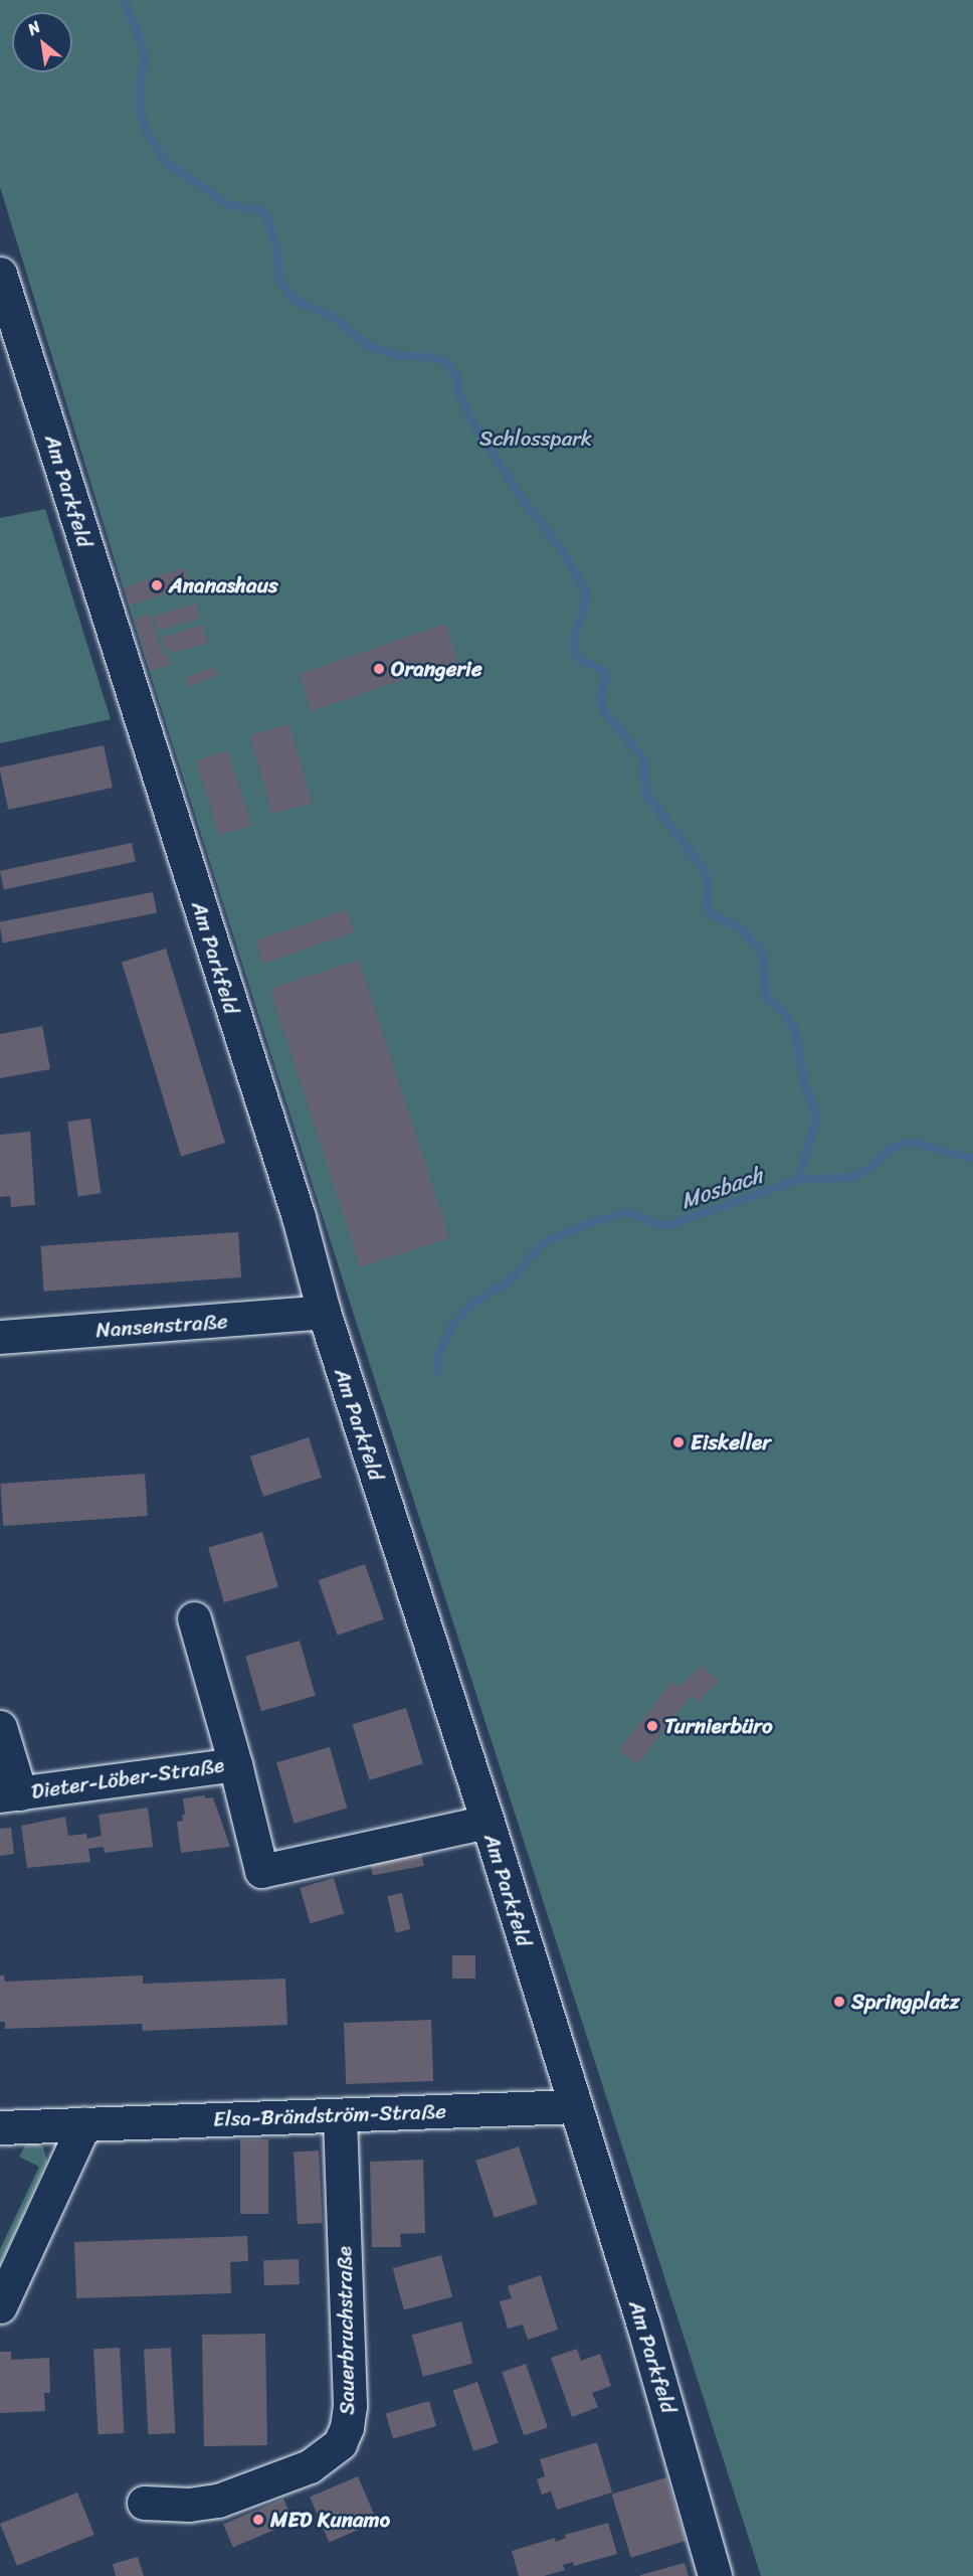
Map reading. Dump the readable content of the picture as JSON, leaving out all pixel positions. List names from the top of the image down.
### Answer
{
  "streets": {
    "street": [
      "Am Parkfeld",
      "Nansenstraße",
      "Dieter-Löber-Straße",
      "Elsa-Brändström-Straße",
      "Sauerbruchstraße"
    ]
  },
  "crossings": [
    ["Am Parkfeld", "Nansenstraße"],
    ["Am Parkfeld", "Dieter-Löber-Straße"],
    ["Am Parkfeld", "Elsa-Brändström-Straße"],
    ["Elsa-Brändström-Straße", "Sauerbruchstraße"]
  ],
  "water": ["Mosbach"],
  "parks": ["Schlosspark"],
  "places": [
    "Ananashaus",
    "Orangerie",
    "Eiskeller",
    "Turnierbüro",
    "Springplatz",
    "MED Kunamo"
  ],
  "north": "top left"
}
